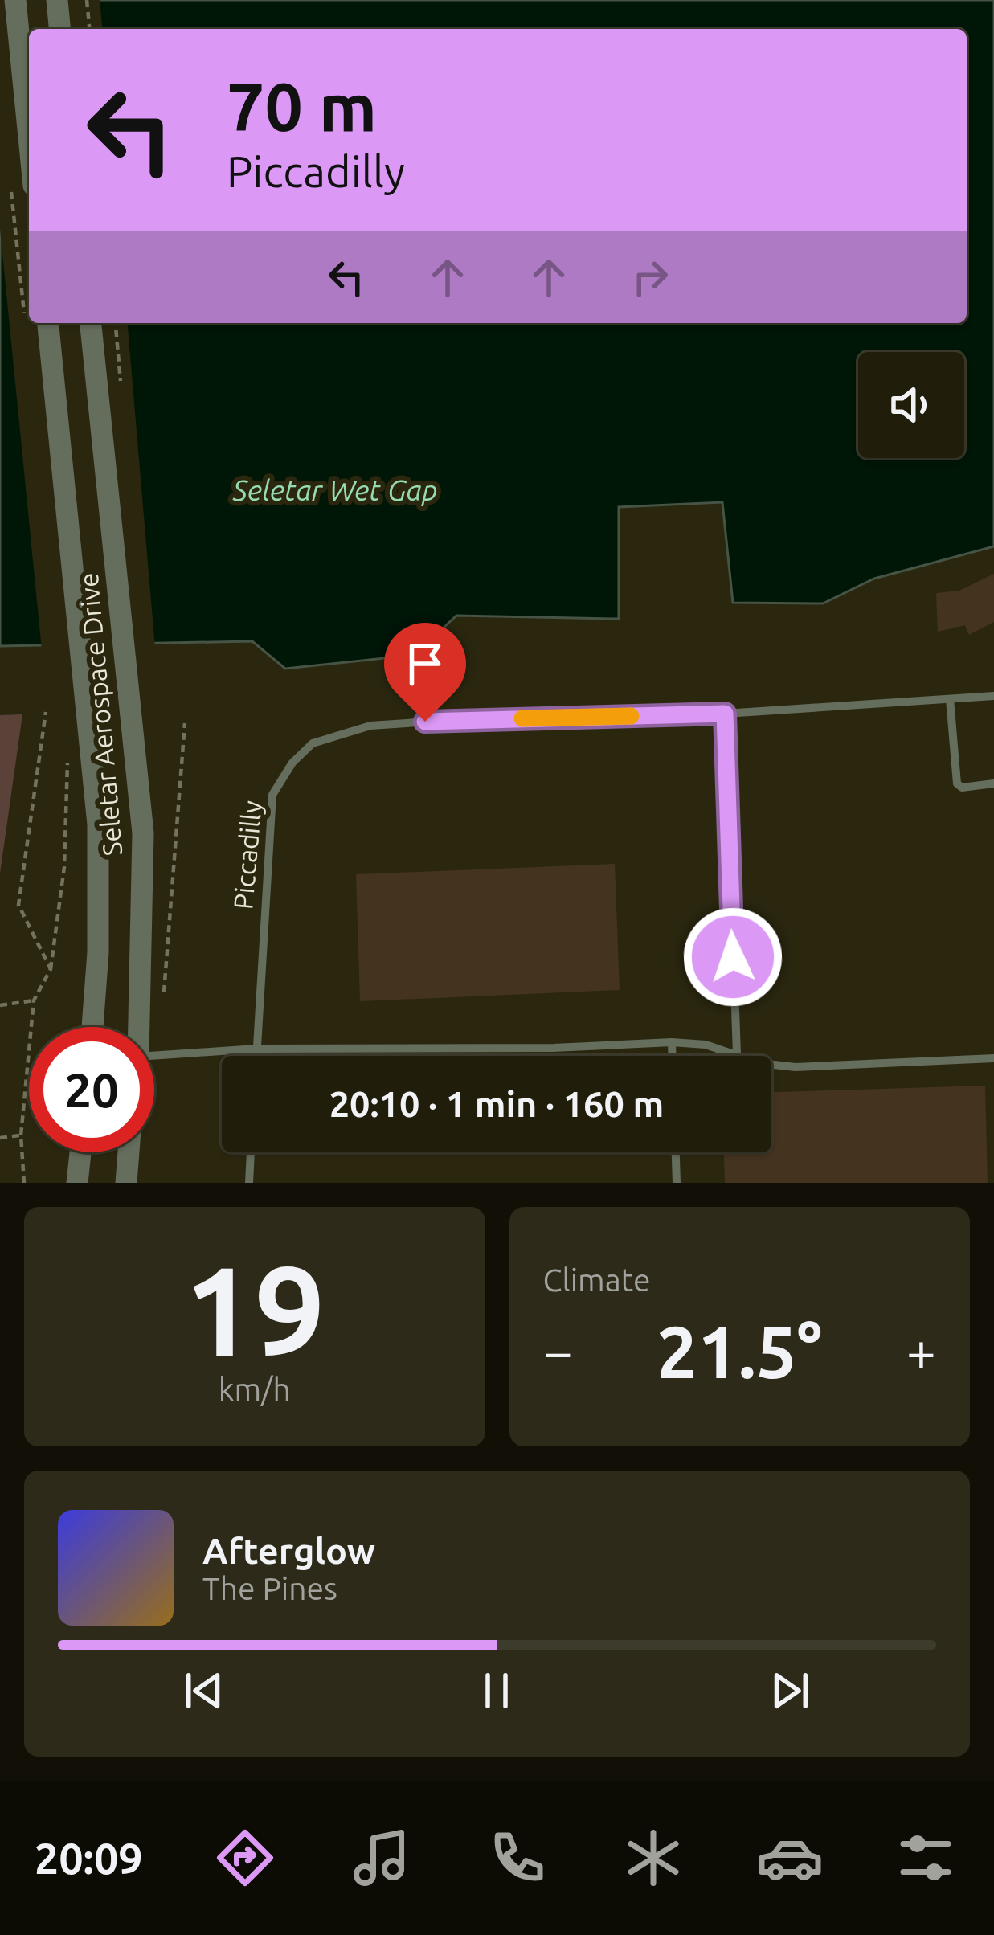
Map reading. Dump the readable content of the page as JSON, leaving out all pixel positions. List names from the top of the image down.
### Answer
{
  "streets": {
    "street": ["Seletar Aerospace Drive"],
    "lane": ["Piccadilly"]
  },
  "water": ["Seletar Wet Gap"],
  "page": {
    "turn": ["70 m", "Piccadilly"],
    "limit": "20",
    "trip": "20:10 · 1 min · 160 m",
    "tile": [
      ["19", "km/h"],
      "Climate"
    ],
    "heat": ["−", "21.5°", "+"],
    "song": ["Afterglow", "The Pines"],
    "tabs": "20:09"
  }
}
